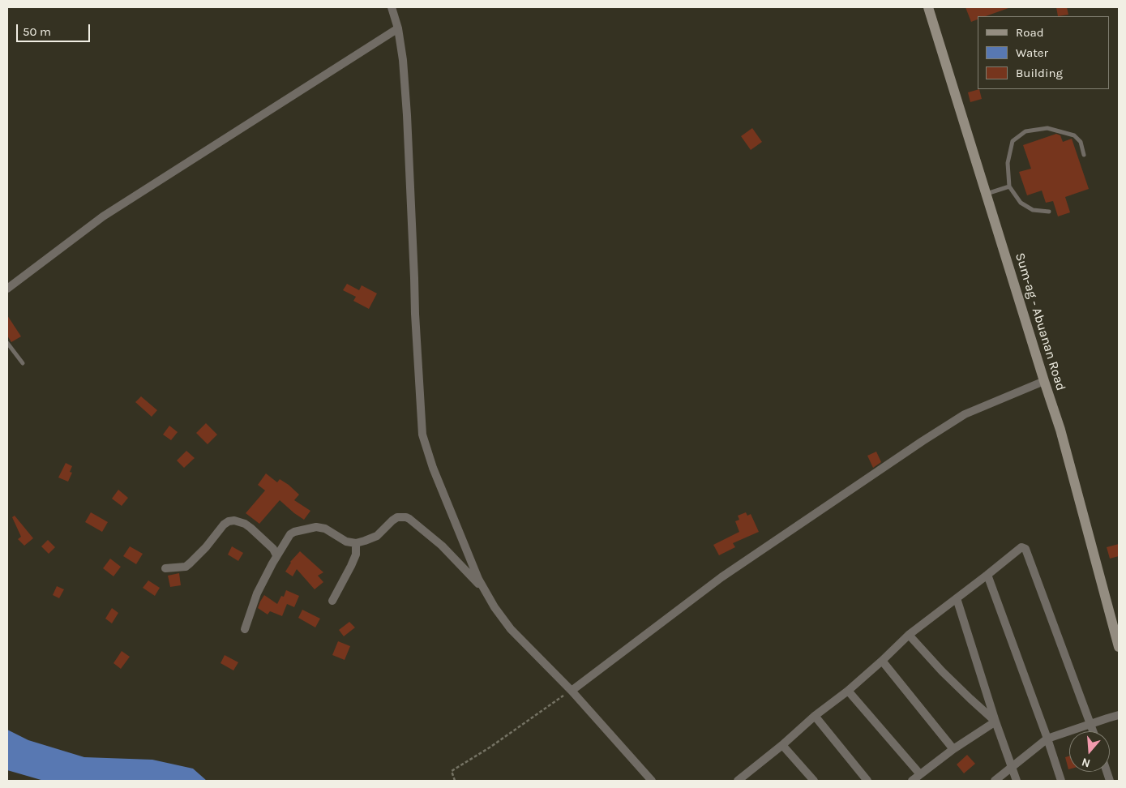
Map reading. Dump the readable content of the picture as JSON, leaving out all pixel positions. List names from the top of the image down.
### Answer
{
  "streets": {
    "main road": ["Sum-ag - Abuanan Road"]
  },
  "legend": ["Road", "Water", "Building"],
  "scale_bar": "50 m",
  "north": "bottom"
}
